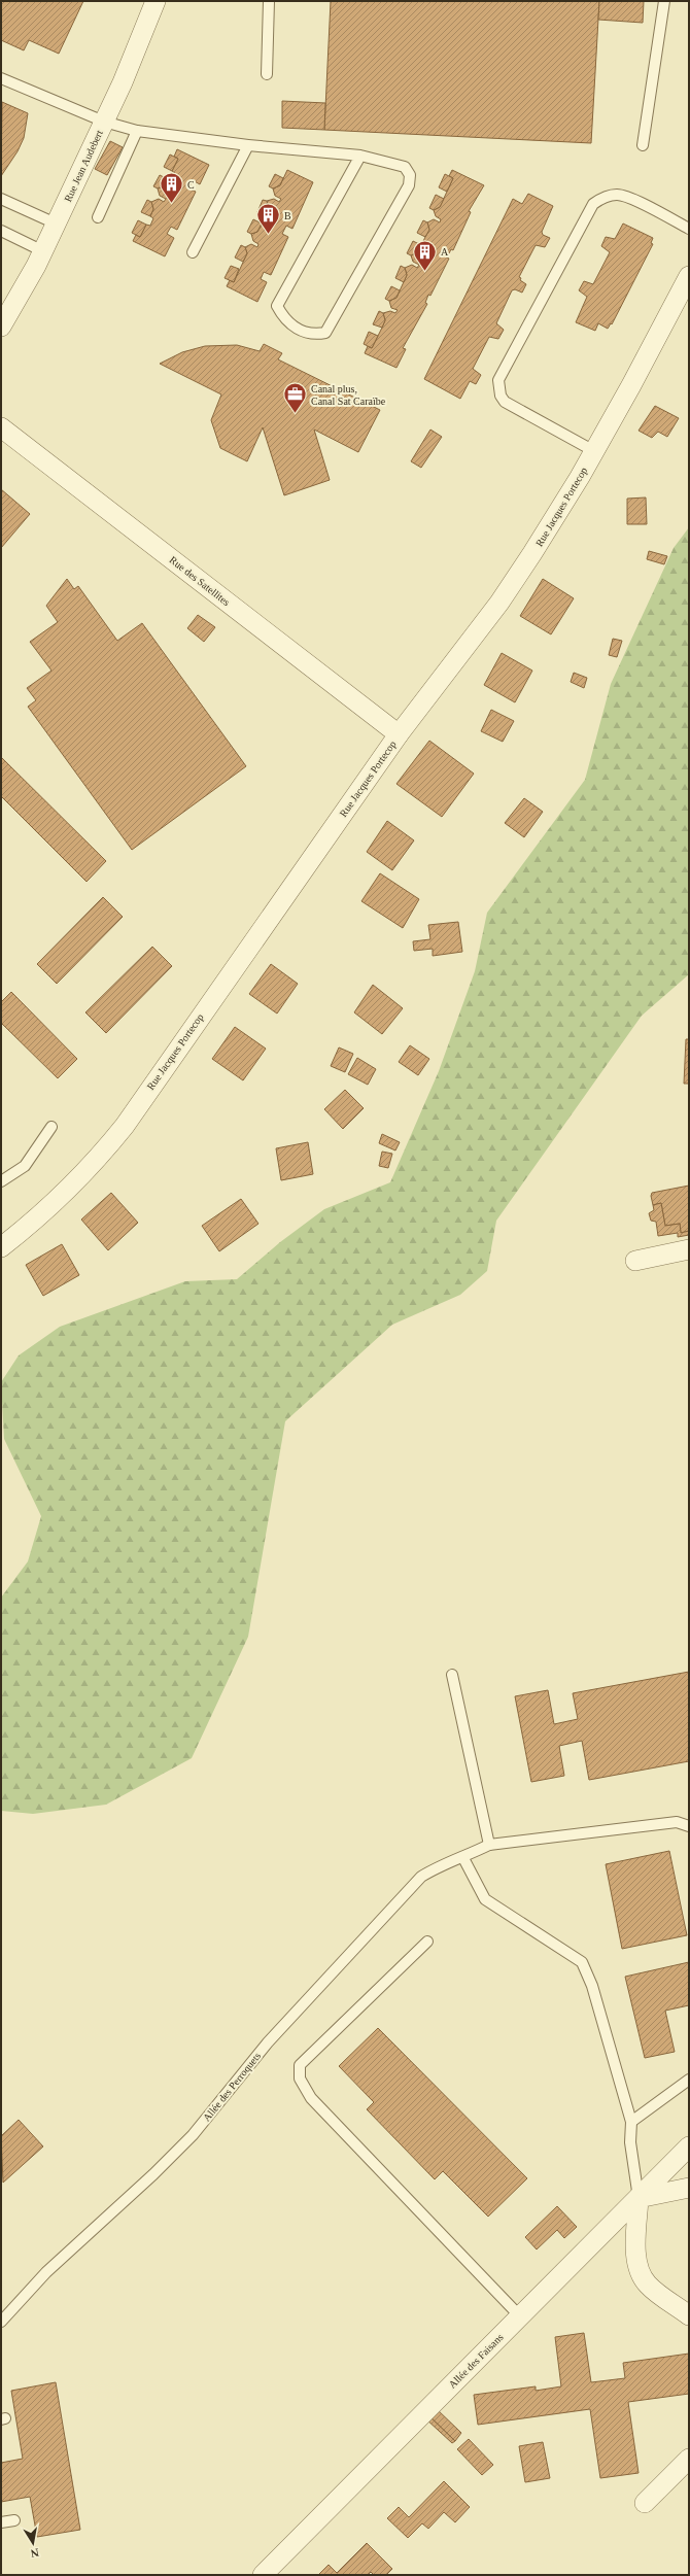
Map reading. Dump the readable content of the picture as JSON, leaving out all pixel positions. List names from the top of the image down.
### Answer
{
  "streets": {
    "street": [
      "Rue Jean Audebert",
      "Rue Jacques Portecop",
      "Rue des Satellites",
      "Allée des Faisans"
    ],
    "lane": ["Allée des Perroquets"]
  },
  "crossings": [
    ["Rue Jacques Portecop", "Rue des Satellites"]
  ],
  "places": {
    "building": ["C", "B", "A"],
    "office": ["Canal plus, Canal Sat Caraïbe"]
  },
  "north": "bottom"
}
